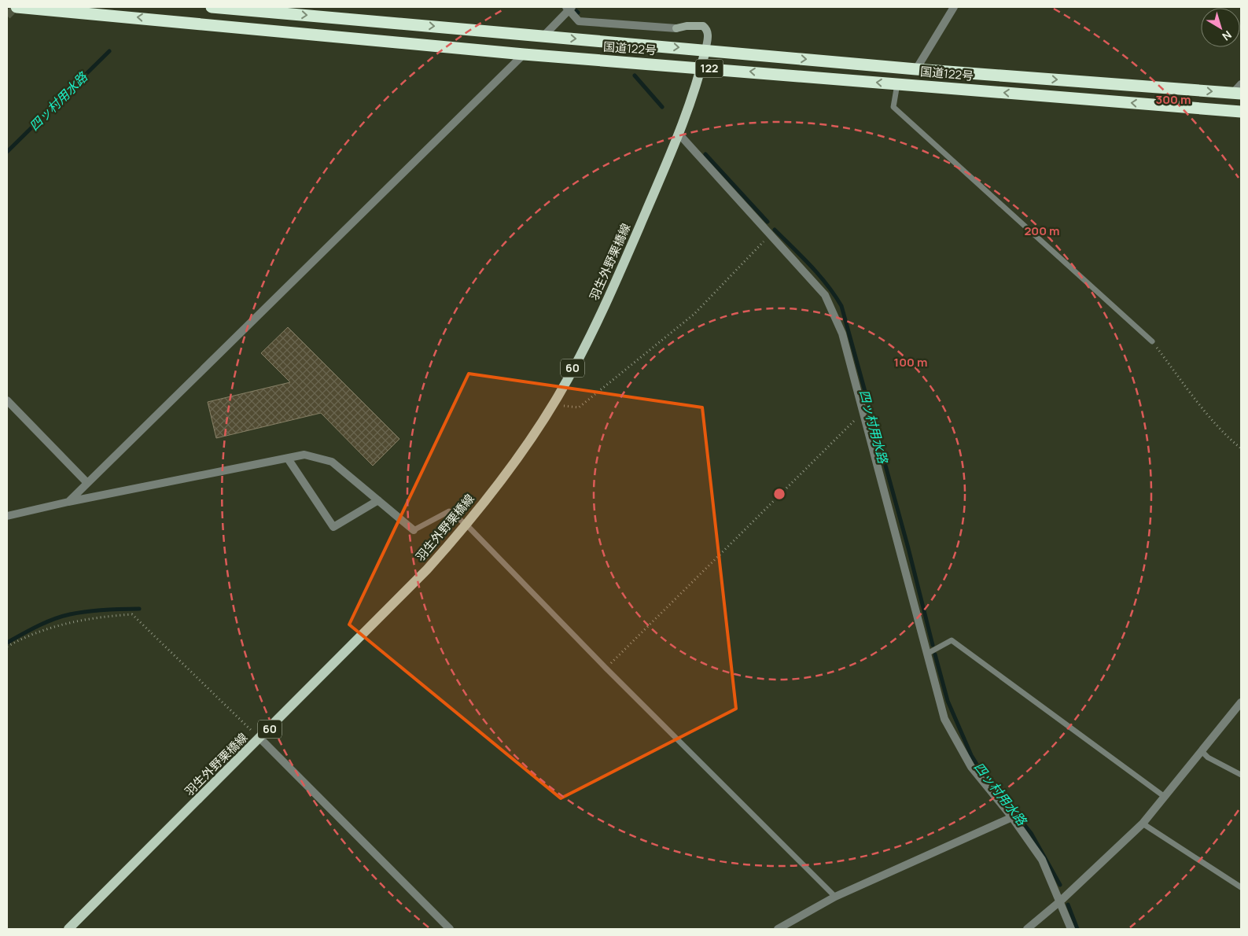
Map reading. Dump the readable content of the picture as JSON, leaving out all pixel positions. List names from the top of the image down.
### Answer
{
  "streets": {
    "highway": ["国道122号", "122"],
    "main road": ["羽生外野栗橋線", "60"]
  },
  "crossings": [
    ["国道122号", "羽生外野栗橋線"]
  ],
  "water": ["四ッ村用水路"],
  "north": "bottom right",
  "rings": ["300 m", "200 m", "100 m"]
}
